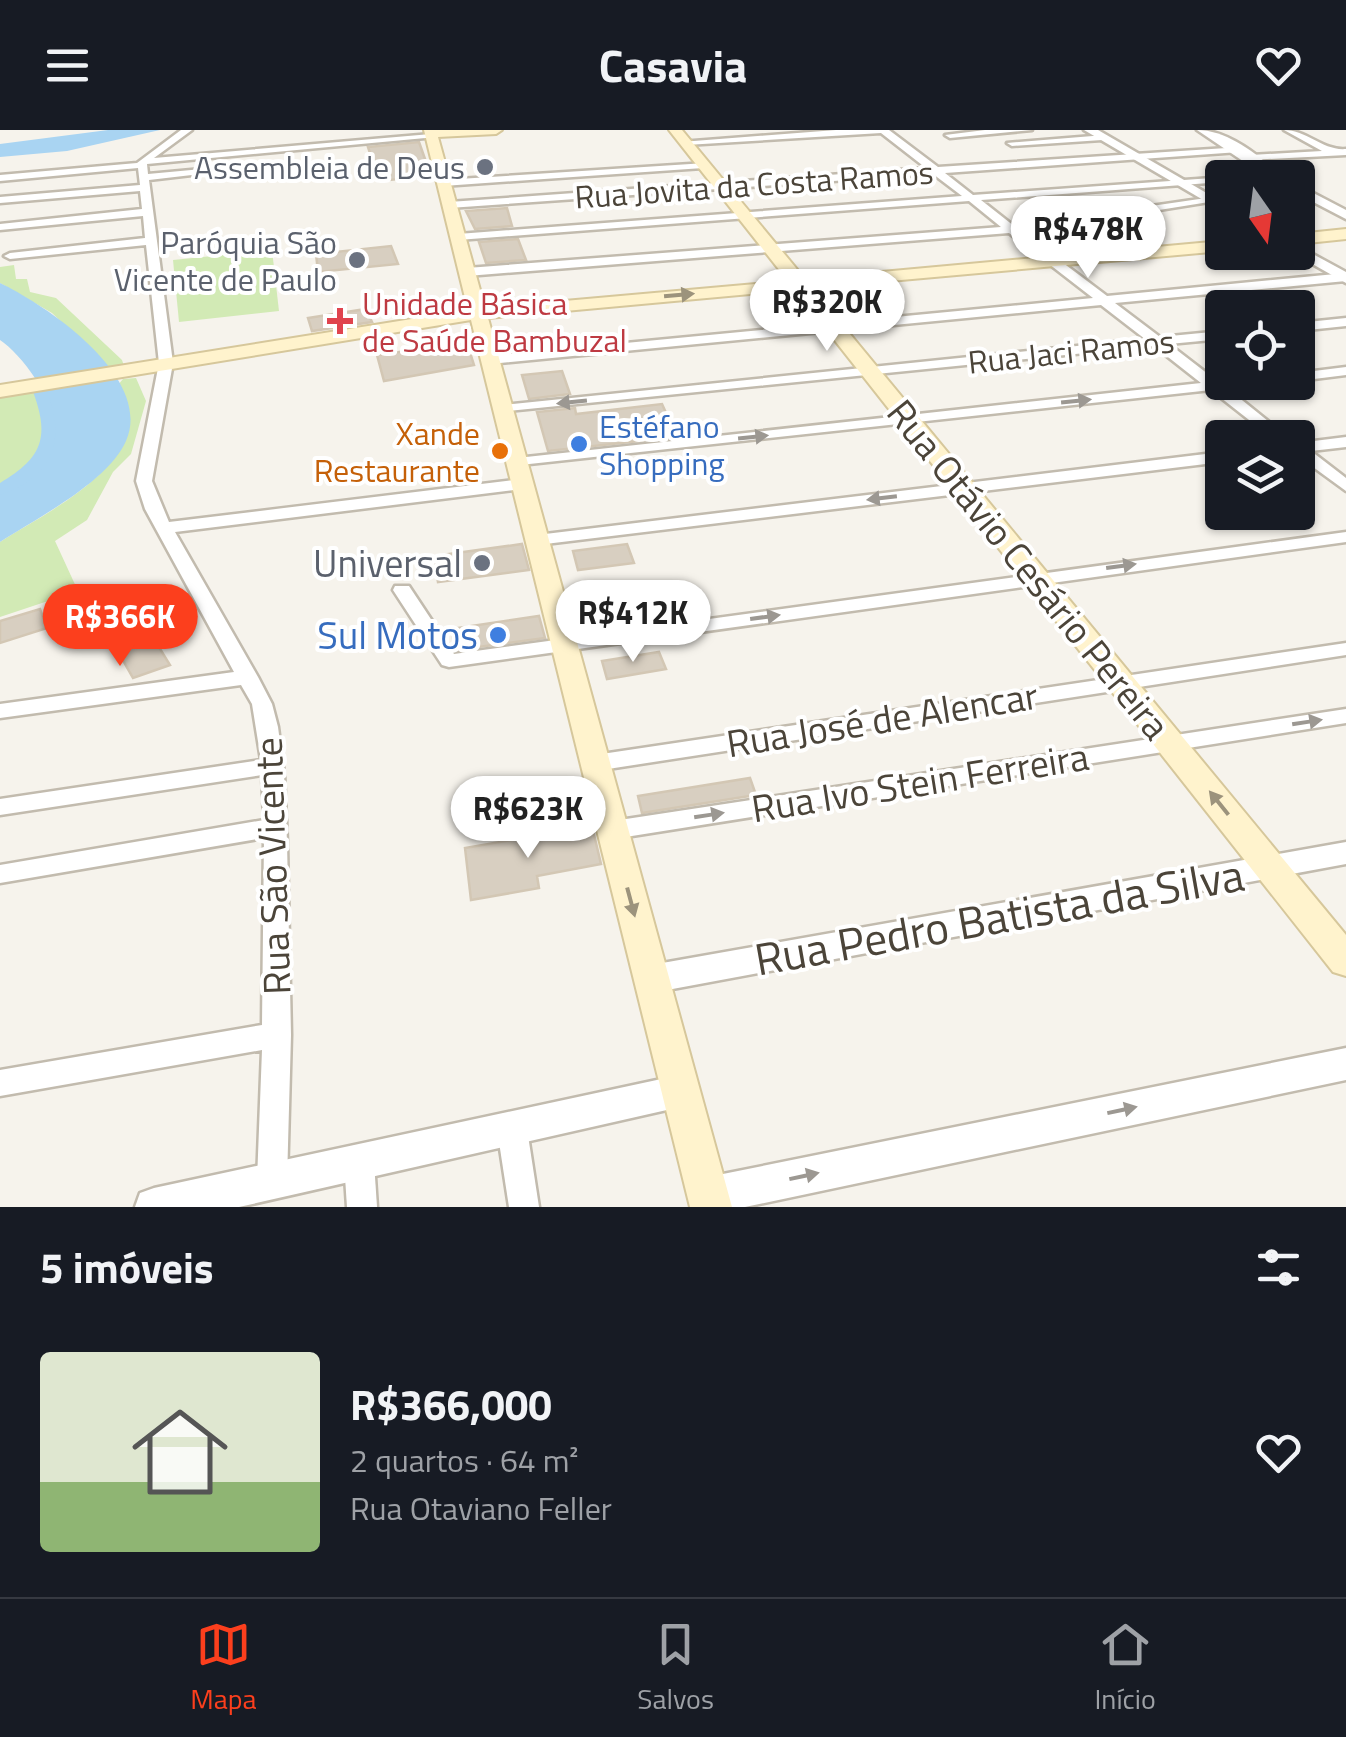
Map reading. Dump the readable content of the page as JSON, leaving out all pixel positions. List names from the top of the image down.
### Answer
{
  "streets": {
    "main road": ["Rua Otávio Cesário Pereira"],
    "street": [
      "Rua Jovita da Costa Ramos",
      "Rua Jaci Ramos",
      "Rua José de Alencar",
      "Rua Ivo Stein Ferreira",
      "Rua São Vicente",
      "Rua Pedro Batista da Silva"
    ]
  },
  "crossings": [
    ["Rua Jovita da Costa Ramos", "Rua Otávio Cesário Pereira"],
    ["Rua Jaci Ramos", "Rua Otávio Cesário Pereira"],
    ["Rua Otávio Cesário Pereira", "Rua José de Alencar"],
    ["Rua Otávio Cesário Pereira", "Rua Ivo Stein Ferreira"],
    ["Rua Otávio Cesário Pereira", "Rua Pedro Batista da Silva"]
  ],
  "one_way": ["Rua Ivo Stein Ferreira"],
  "places": {
    "other": [
      "Assembleia de Deus",
      "Paróquia São Vicente de Paulo",
      "Estéfano Shopping",
      "Xande Restaurante",
      "Universal",
      "Sul Motos"
    ],
    "health": ["Unidade Básica de Saúde Bambuzal"]
  },
  "north": "bottom",
  "page": {
    "header": "Casavia",
    "price": [
      "R$478K",
      "R$320K",
      "R$412K",
      "R$366K",
      "R$623K"
    ],
    "heading": "5 imóveis",
    "list": [
      {
        "name": "R$366,000",
        "note": "2 quartos · 64 m² · Rua Otaviano Feller"
      }
    ],
    "tabs": ["Mapa", "Salvos", "Início"]
  }
}
